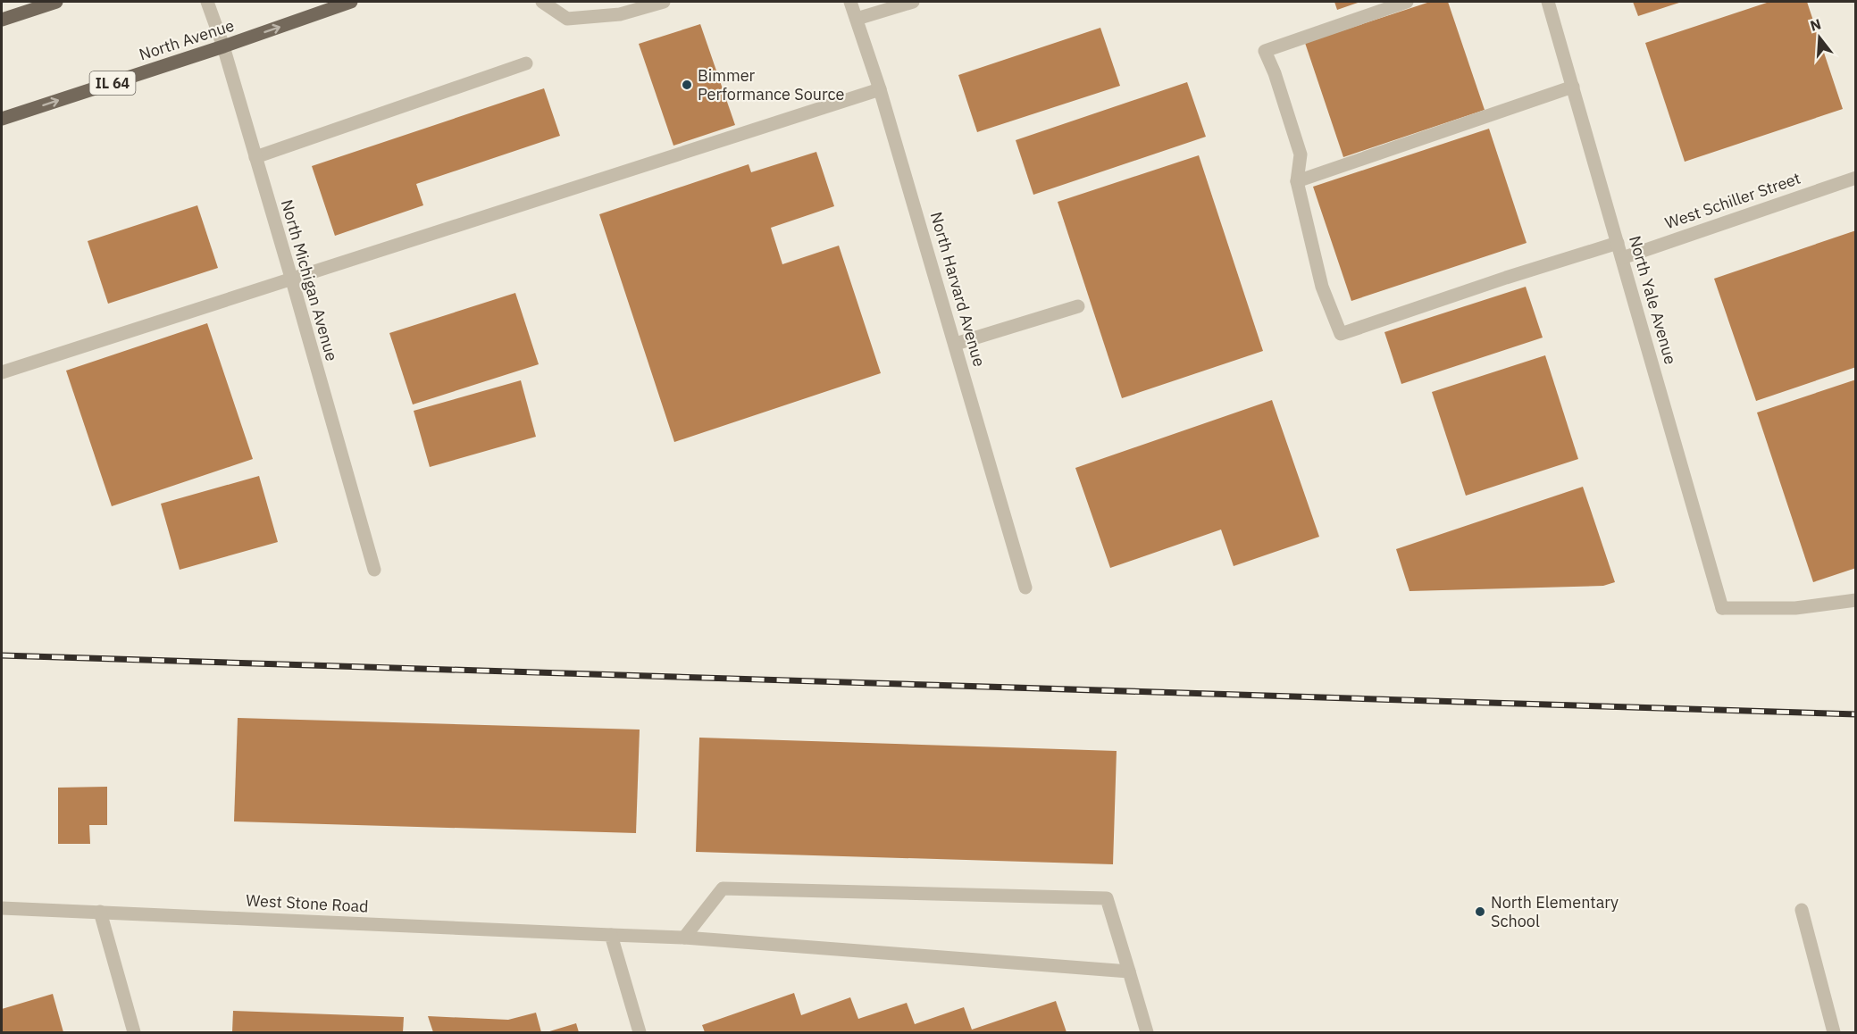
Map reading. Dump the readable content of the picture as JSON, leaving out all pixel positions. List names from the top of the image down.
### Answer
{
  "streets": {
    "main road": ["North Avenue", "IL 64"],
    "street": [
      "West Schiller Street",
      "North Michigan Avenue",
      "North Harvard Avenue",
      "North Yale Avenue",
      "West Stone Road"
    ]
  },
  "crossings": [
    ["North Avenue", "North Michigan Avenue"],
    ["West Schiller Street", "North Yale Avenue"]
  ],
  "one_way": ["North Avenue"],
  "places": ["Bimmer Performance Source", "North Elementary School"],
  "north": "top"
}
